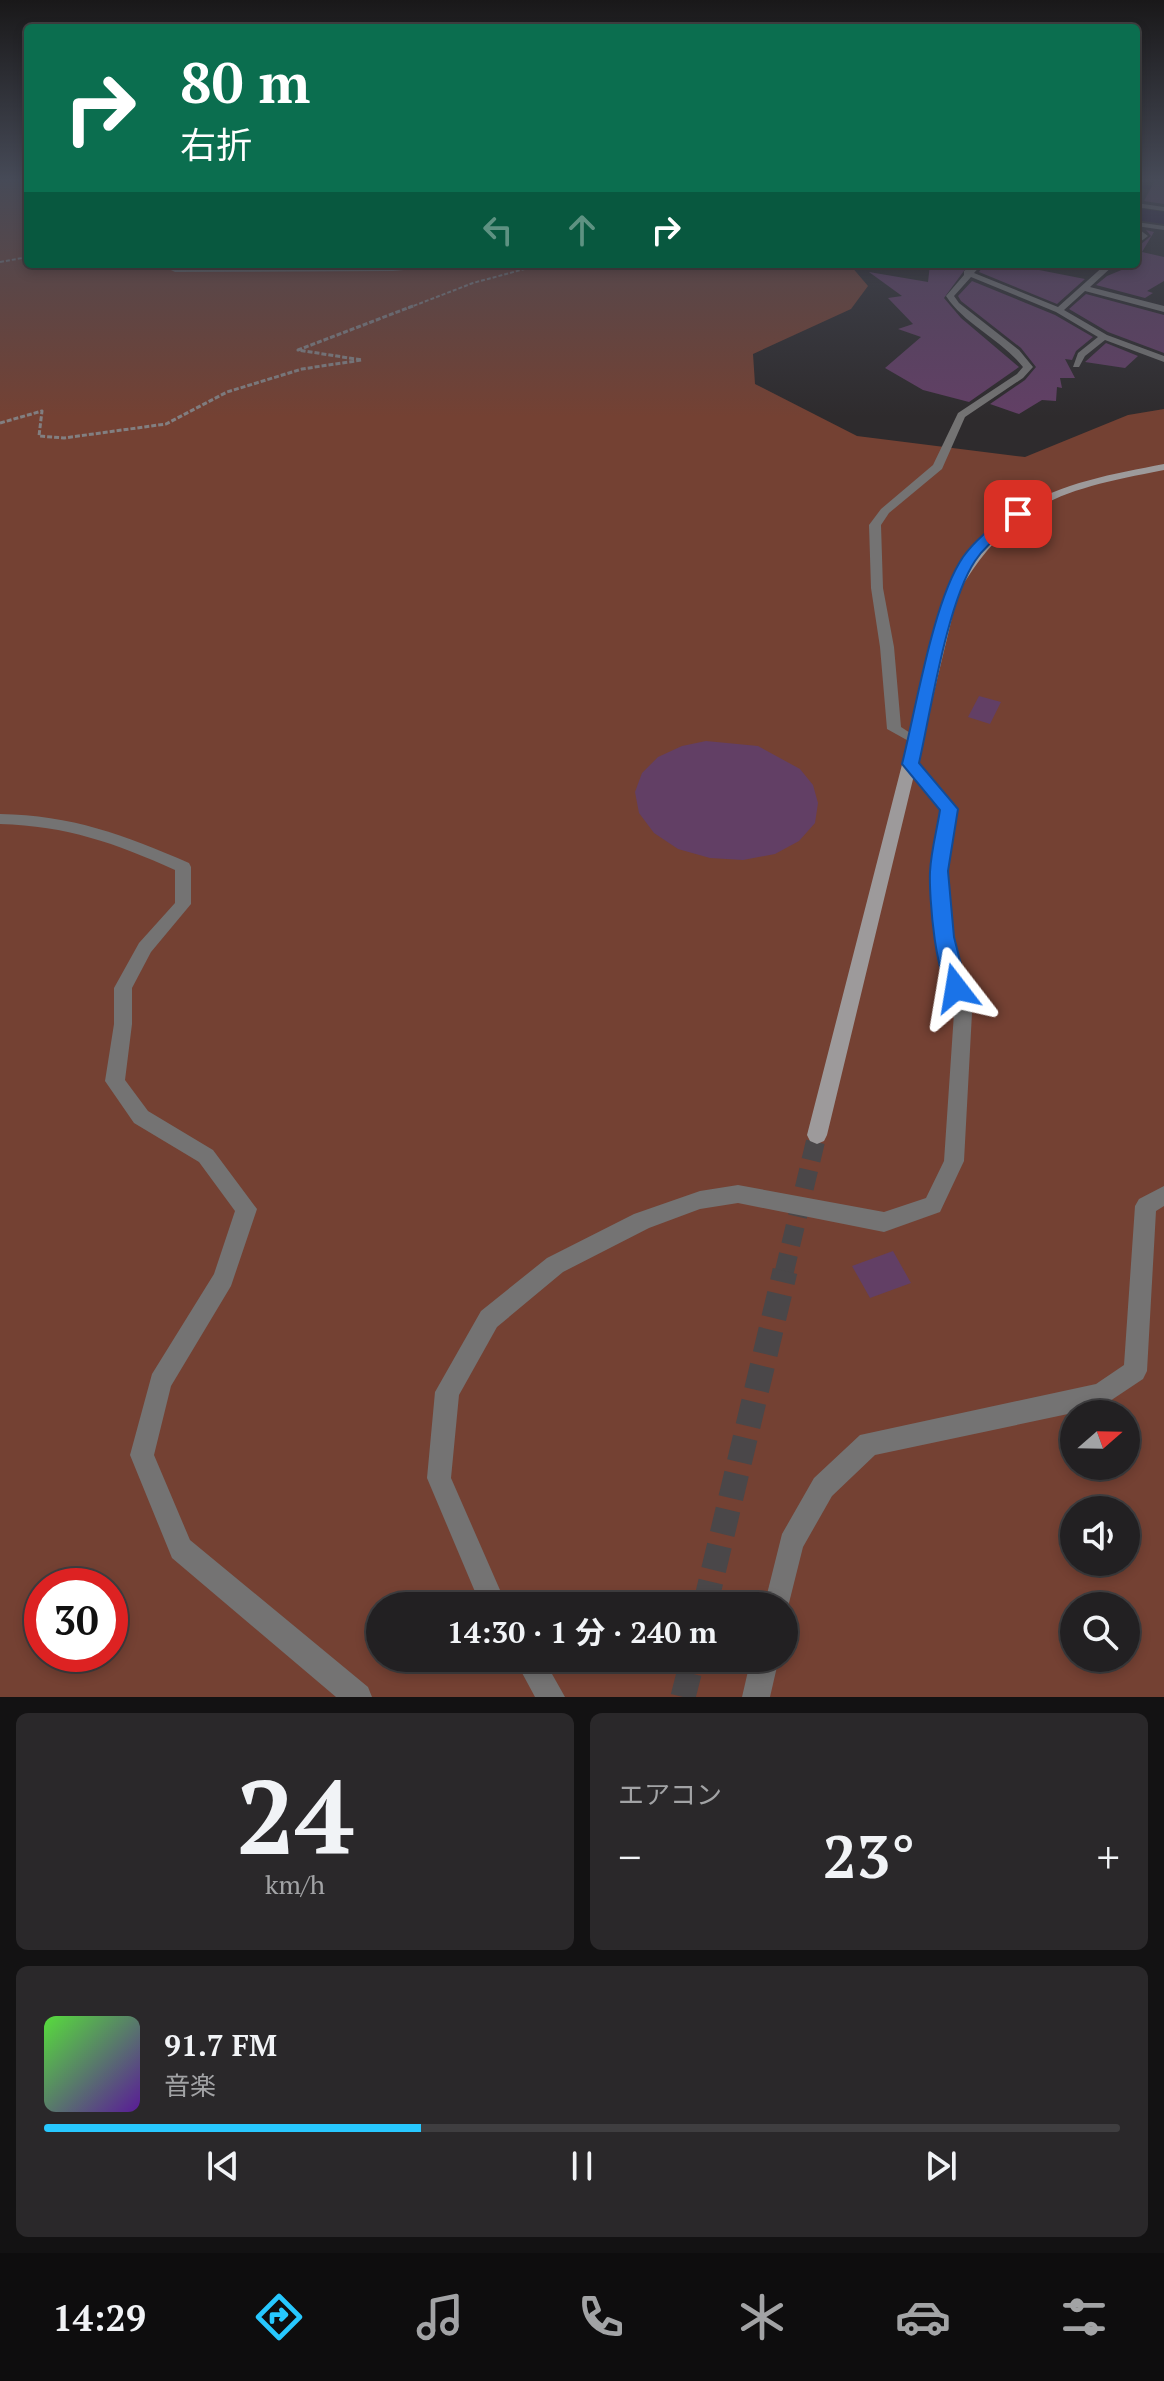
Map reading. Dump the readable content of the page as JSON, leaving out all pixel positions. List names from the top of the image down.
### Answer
{
  "north": "right",
  "page": {
    "turn": ["80 m", "右折"],
    "limit": "30",
    "trip": "14:30 · 1 分 · 240 m",
    "tile": [
      ["24", "km/h"],
      "エアコン"
    ],
    "heat": ["−", "23°", "+"],
    "song": ["91.7 FM", "音楽"],
    "tabs": "14:29"
  }
}
